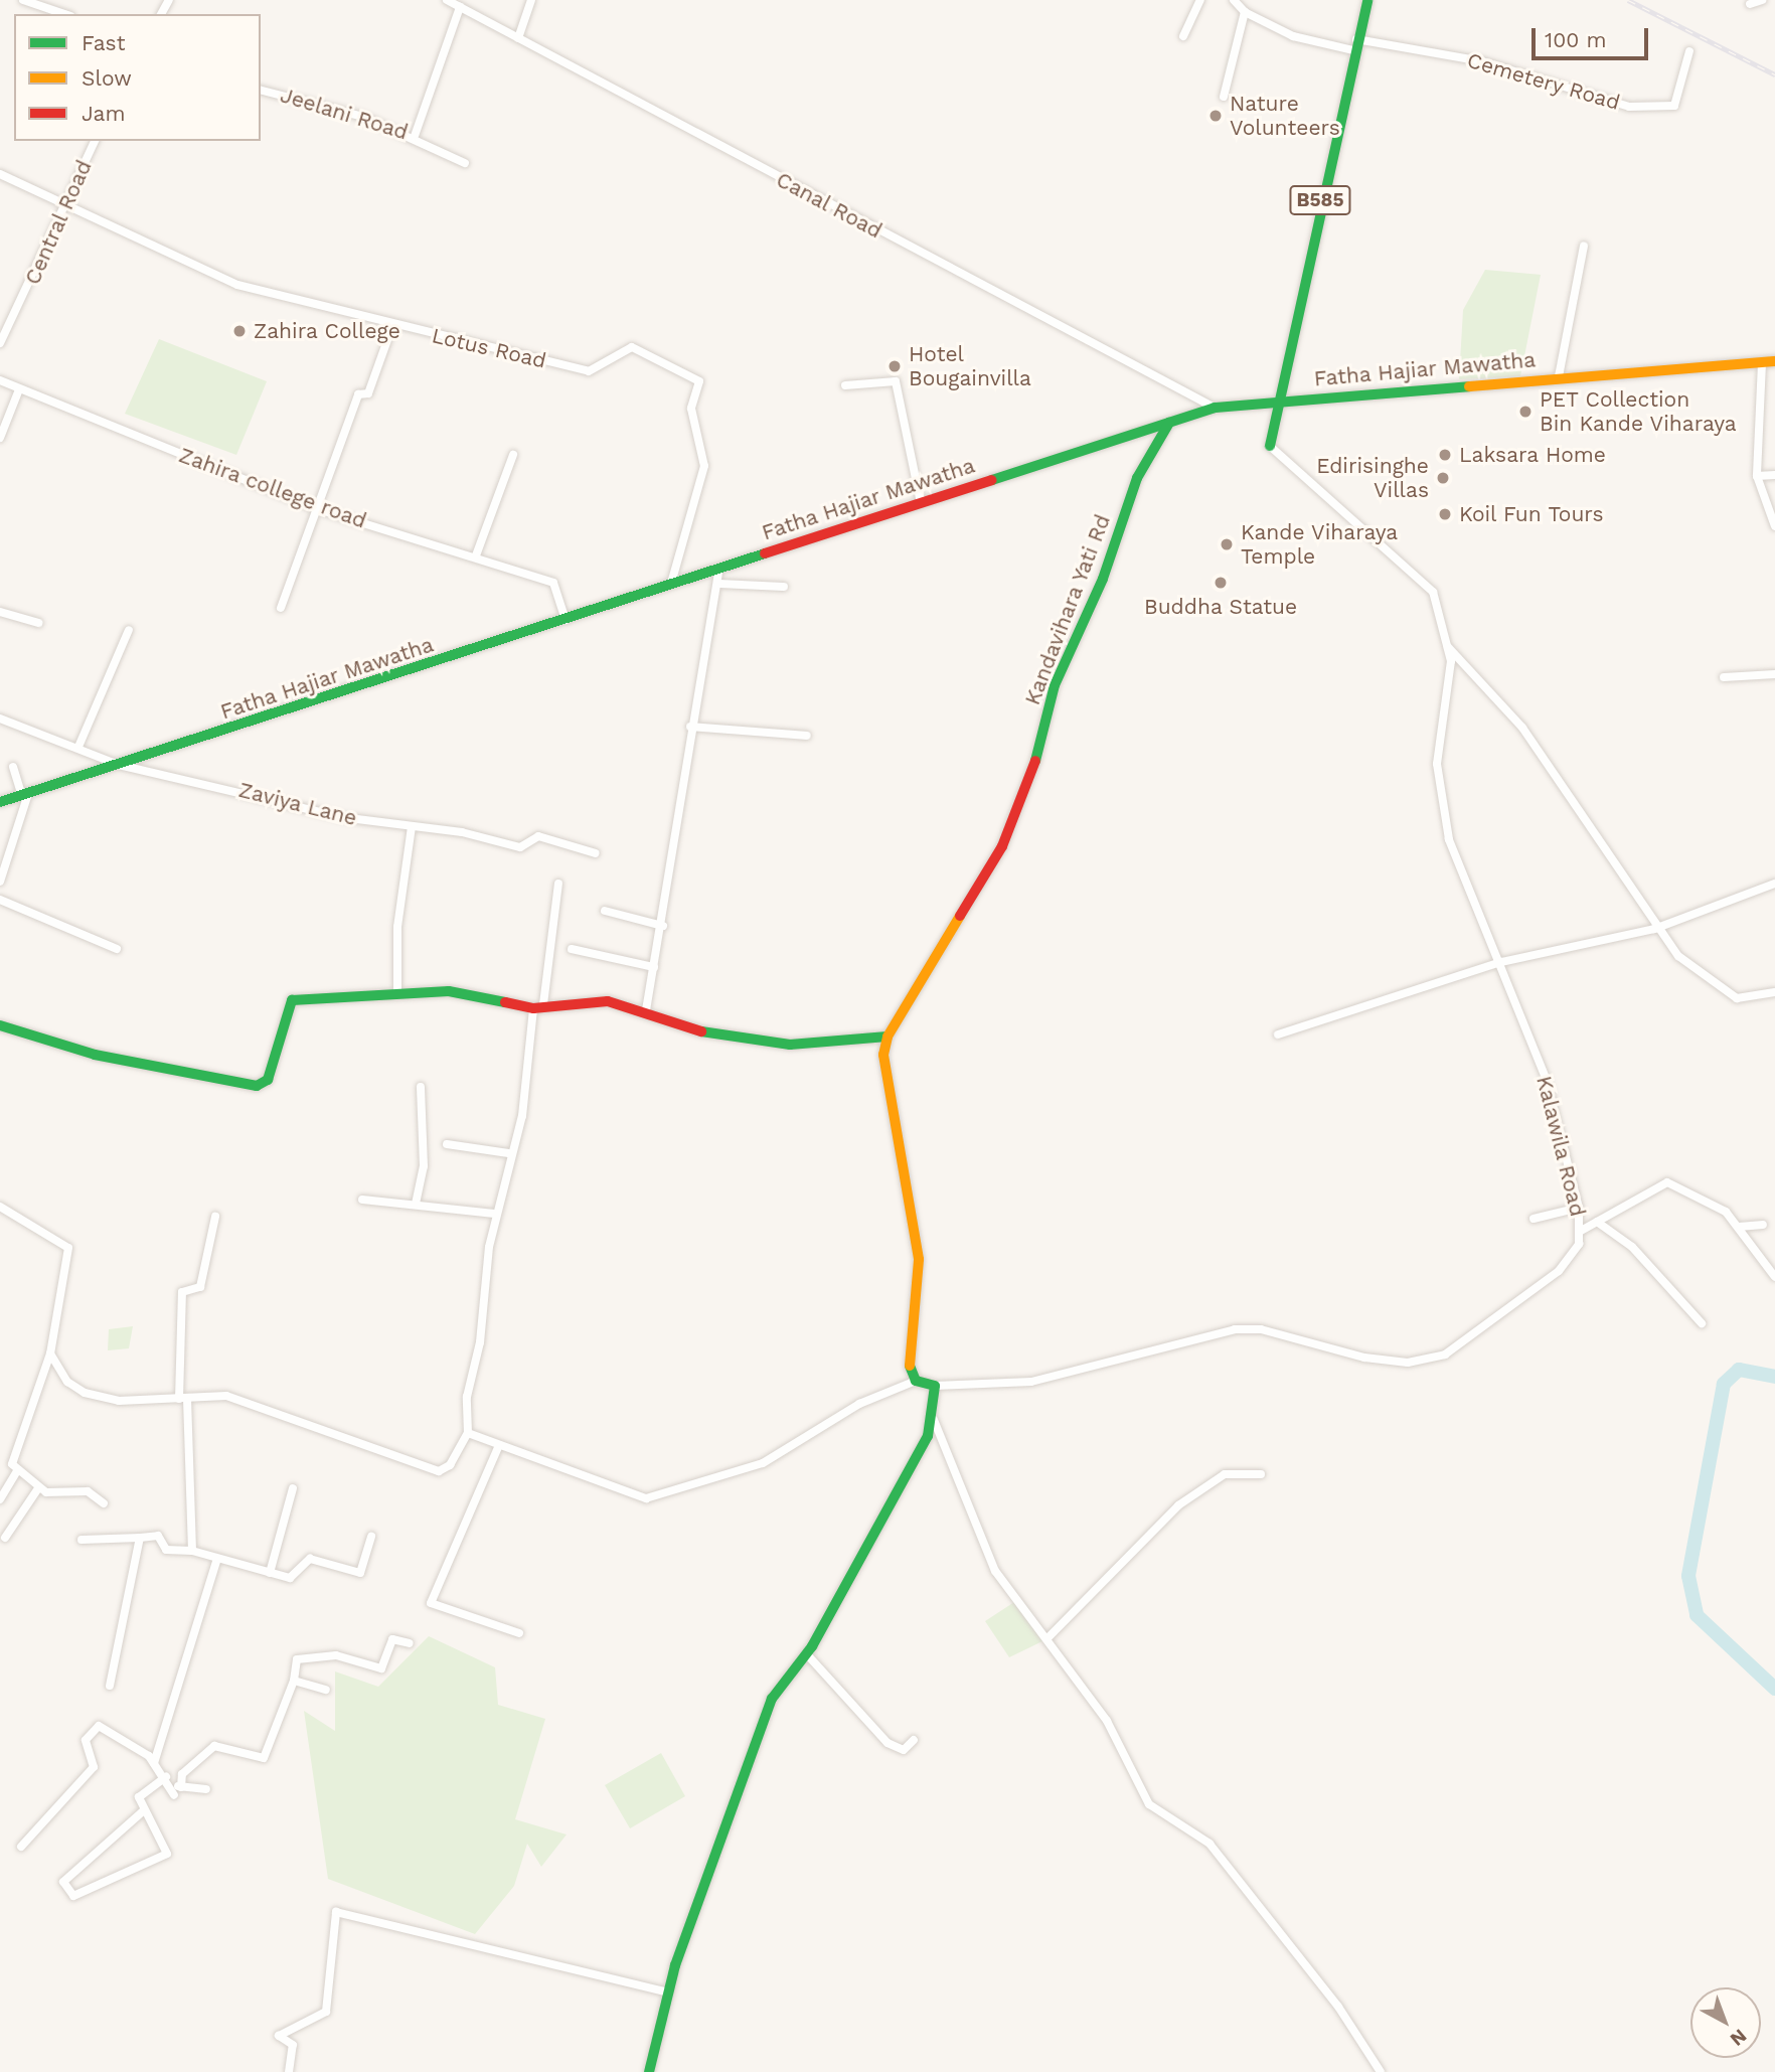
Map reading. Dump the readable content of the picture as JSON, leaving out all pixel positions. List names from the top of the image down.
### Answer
{
  "streets": {
    "street": [
      "Cemetery Road",
      "Jeelani Road",
      "B585",
      "Canal Road",
      "Central Road",
      "Lotus Road",
      "Fatha Hajiar Mawatha",
      "Zahira college road",
      "Kandavihara Yati Rd",
      "Zaviya Lane",
      "Kalawila Road"
    ]
  },
  "crossings": [
    ["Cemetery Road", "B585"],
    ["B585", "Fatha Hajiar Mawatha"],
    ["B585", "Kalawila Road"],
    ["Canal Road", "Fatha Hajiar Mawatha"],
    ["Central Road", "Lotus Road"],
    ["Lotus Road", "Fatha Hajiar Mawatha"],
    ["Fatha Hajiar Mawatha", "Zahira college road"],
    ["Fatha Hajiar Mawatha", "Kandavihara Yati Rd"],
    ["Fatha Hajiar Mawatha", "Zaviya Lane"]
  ],
  "places": [
    "Nature Volunteers",
    "Zahira College",
    "Hotel Bougainvilla",
    "PET Collection Bin Kande Viharaya",
    "Laksara Home",
    "Edirisinghe Villas",
    "Koil Fun Tours",
    "Kande Viharaya Temple",
    "Buddha Statue"
  ],
  "legend": ["Fast", "Slow", "Jam"],
  "scale_bar": "100 m",
  "north": "bottom right"
}
